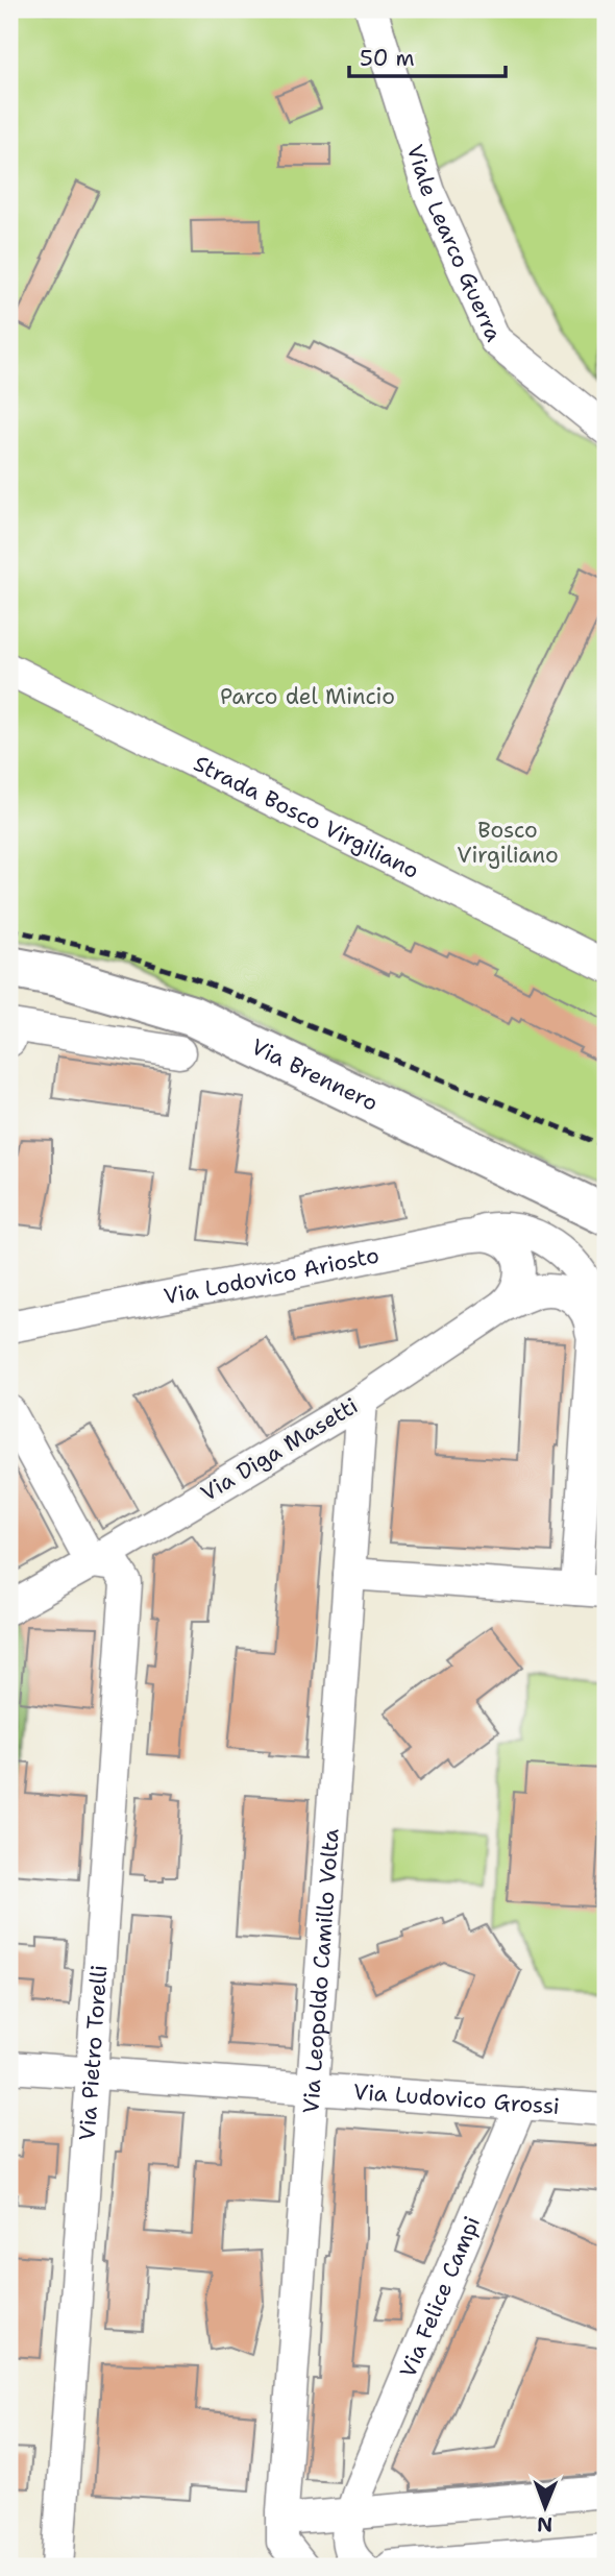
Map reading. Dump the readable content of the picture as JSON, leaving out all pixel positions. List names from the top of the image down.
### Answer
{
  "streets": {
    "main road": ["Via Brennero"],
    "street": [
      "Viale Learco Guerra",
      "Strada Bosco Virgiliano",
      "Via Lodovico Ariosto",
      "Via Diga Masetti",
      "Via Leopoldo Camillo Volta",
      "Via Pietro Torelli",
      "Via Ludovico Grossi",
      "Via Felice Campi"
    ]
  },
  "crossings": [
    ["Via Lodovico Ariosto", "Via Diga Masetti"],
    ["Via Diga Masetti", "Via Leopoldo Camillo Volta"],
    ["Via Diga Masetti", "Via Pietro Torelli"],
    ["Via Leopoldo Camillo Volta", "Via Ludovico Grossi"],
    ["Via Pietro Torelli", "Via Ludovico Grossi"],
    ["Via Ludovico Grossi", "Via Felice Campi"]
  ],
  "parks": ["Parco del Mincio", "Bosco Virgiliano"],
  "scale_bar": "50 m",
  "north": "bottom"
}
